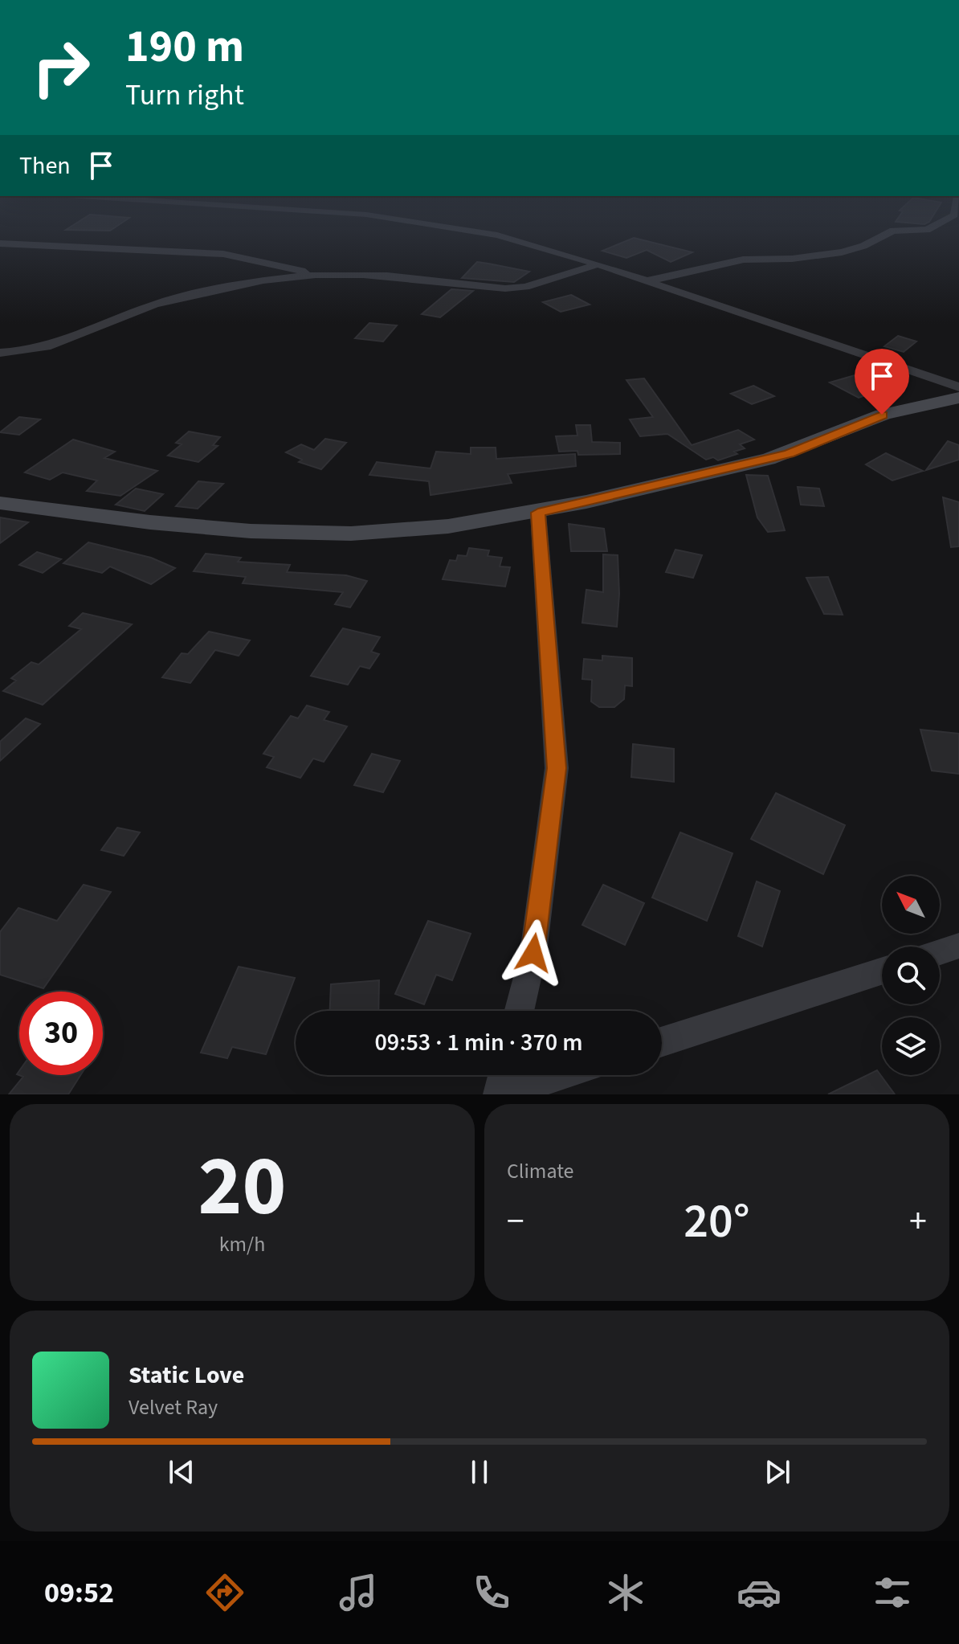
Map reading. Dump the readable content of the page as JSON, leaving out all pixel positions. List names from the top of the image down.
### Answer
{
  "north": "top left",
  "page": {
    "turn": ["190 m", "Turn right"],
    "then": "Then",
    "limit": "30",
    "trip": "09:53 · 1 min · 370 m",
    "tile": [
      ["20", "km/h"],
      "Climate"
    ],
    "heat": ["−", "20°", "+"],
    "song": ["Static Love", "Velvet Ray"],
    "tabs": "09:52"
  }
}
